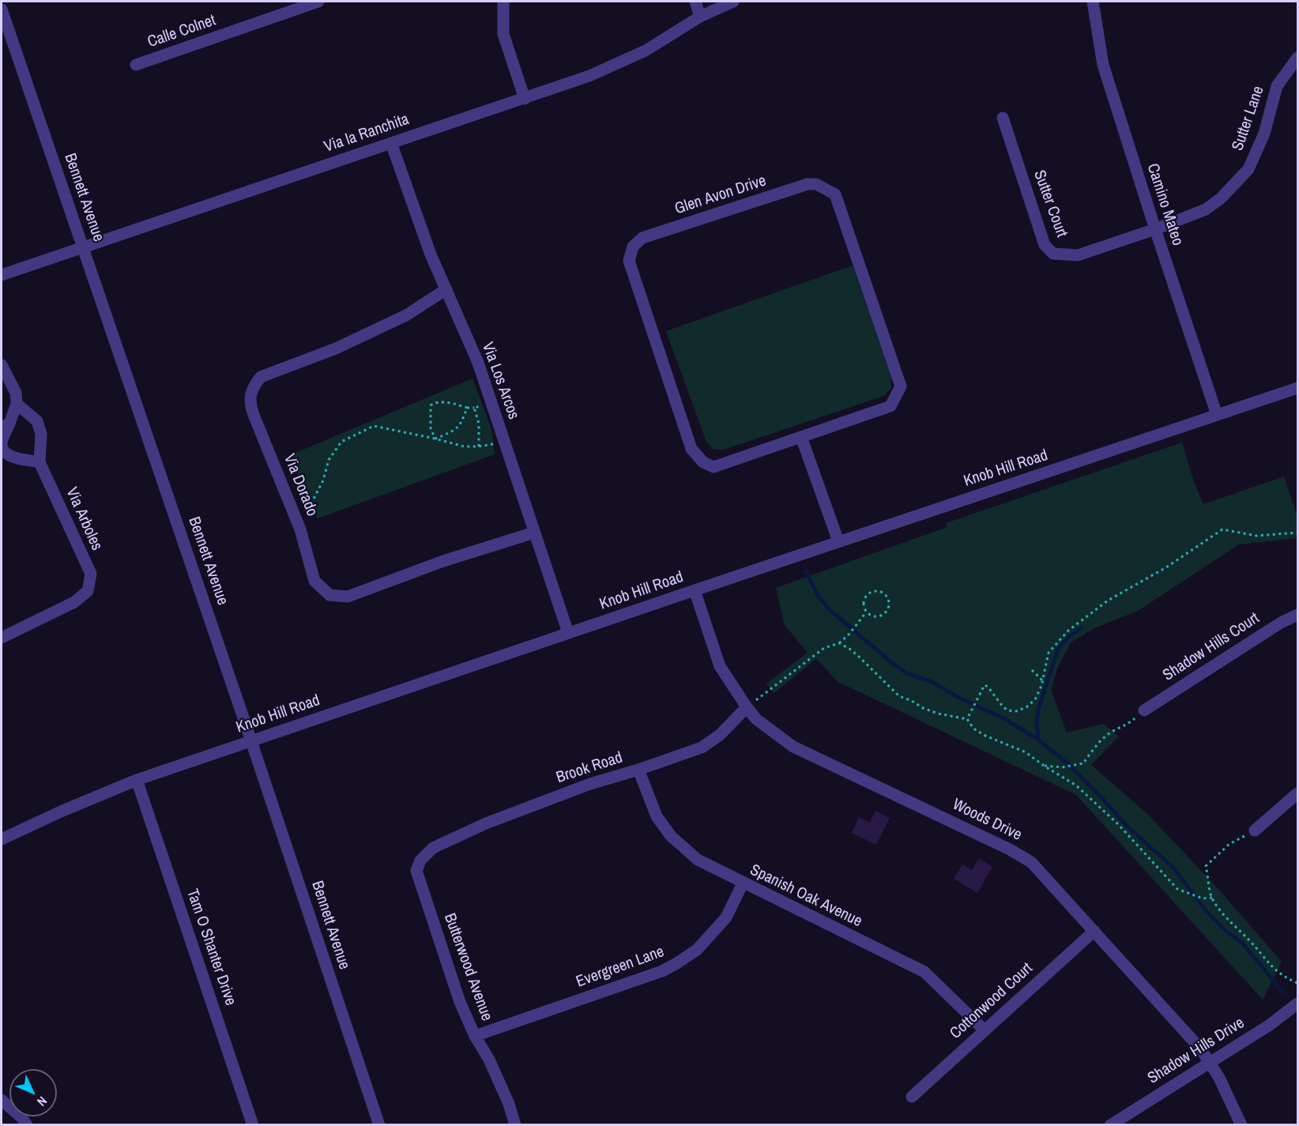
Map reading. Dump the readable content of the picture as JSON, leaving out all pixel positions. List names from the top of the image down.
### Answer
{
  "streets": {
    "street": [
      "Calle Colnet",
      "Sutter Lane",
      "Via la Ranchita",
      "Glen Avon Drive",
      "Bennett Avenue",
      "Sutter Court",
      "Camino Mateo",
      "Via Los Arcos",
      "Knob Hill Road",
      "Via Dorado",
      "Via Arboles",
      "Shadow Hills Court",
      "Brook Road",
      "Woods Drive",
      "Spanish Oak Avenue",
      "Tam O Shanter Drive",
      "Butterwood Avenue",
      "Evergreen Lane",
      "Cottonwood Court",
      "Shadow Hills Drive"
    ]
  },
  "crossings": [
    ["Sutter Lane", "Sutter Court"],
    ["Sutter Lane", "Camino Mateo"],
    ["Via la Ranchita", "Bennett Avenue"],
    ["Via la Ranchita", "Via Los Arcos"],
    ["Bennett Avenue", "Knob Hill Road"],
    ["Sutter Court", "Camino Mateo"],
    ["Camino Mateo", "Knob Hill Road"],
    ["Via Los Arcos", "Knob Hill Road"],
    ["Via Los Arcos", "Via Dorado"],
    ["Knob Hill Road", "Woods Drive"],
    ["Knob Hill Road", "Tam O Shanter Drive"],
    ["Brook Road", "Woods Drive"],
    ["Brook Road", "Spanish Oak Avenue"],
    ["Brook Road", "Butterwood Avenue"],
    ["Woods Drive", "Cottonwood Court"],
    ["Woods Drive", "Shadow Hills Drive"],
    ["Spanish Oak Avenue", "Evergreen Lane"],
    ["Spanish Oak Avenue", "Cottonwood Court"],
    ["Butterwood Avenue", "Evergreen Lane"]
  ],
  "north": "bottom right"
}
